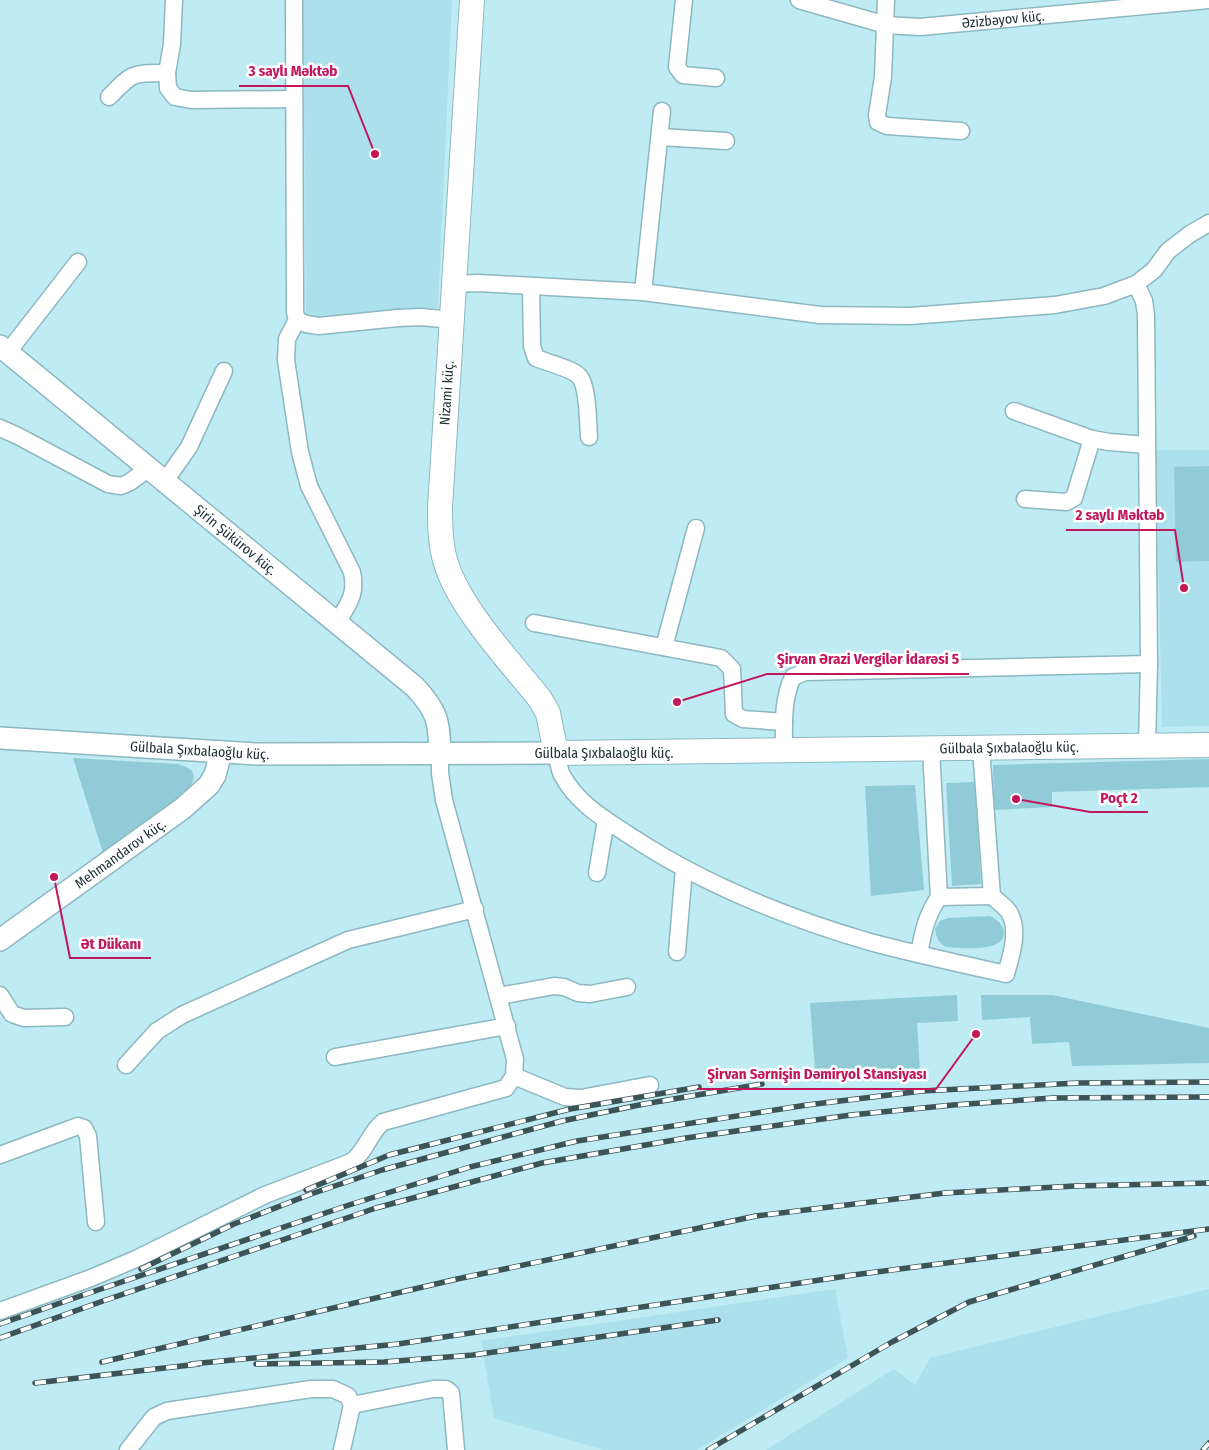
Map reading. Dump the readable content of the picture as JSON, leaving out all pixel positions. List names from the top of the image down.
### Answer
{
  "streets": {
    "main road": ["Nizami küç.", "Gülbala Şıxbalaoğlu küç."],
    "street": ["Əzizbəyov küç.", "Şirin Şükürov küç.", "Mehmandarov küç."]
  },
  "crossings": [
    ["Nizami küç.", "Gülbala Şıxbalaoğlu küç."],
    ["Şirin Şükürov küç.", "Gülbala Şıxbalaoğlu küç."],
    ["Gülbala Şıxbalaoğlu küç.", "Mehmandarov küç."]
  ],
  "places": [
    "3 saylı Məktəb",
    "2 saylı Məktəb",
    "Şirvan Ərazi Vergilər İdarəsi 5",
    "Poçt 2",
    "Ət Dükanı",
    "Şirvan Sərnişin Dəmiryol Stansiyası"
  ]
}
